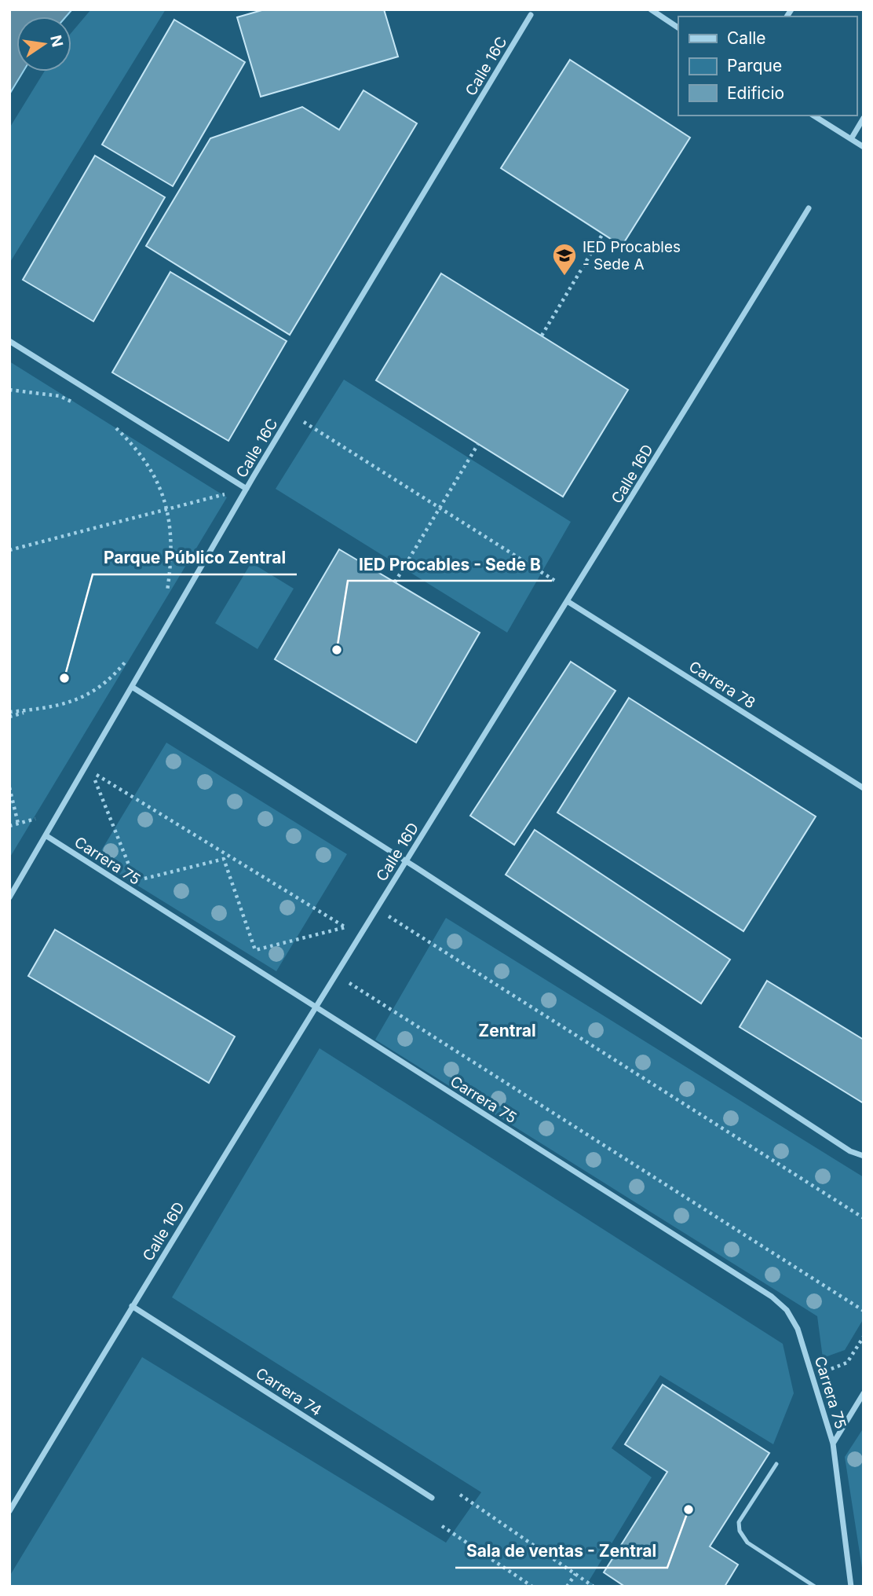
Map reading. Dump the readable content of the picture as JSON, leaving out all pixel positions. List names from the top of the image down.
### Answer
{
  "streets": {
    "street": [
      "Calle 16C",
      "Calle 16D",
      "Carrera 78",
      "Carrera 75",
      "Carrera 74"
    ]
  },
  "crossings": [
    ["Calle 16C", "Carrera 75"],
    ["Calle 16D", "Carrera 78"],
    ["Calle 16D", "Carrera 75"],
    ["Calle 16D", "Carrera 74"]
  ],
  "districts": ["Zentral"],
  "places": {
    "school or university": ["IED Procables - Sede A"],
    "other": ["IED Procables - Sede B", "Parque Público Zentral", "Sala de ventas - Zentral"]
  },
  "legend": ["Calle", "Parque", "Edificio"],
  "north": "right"
}
